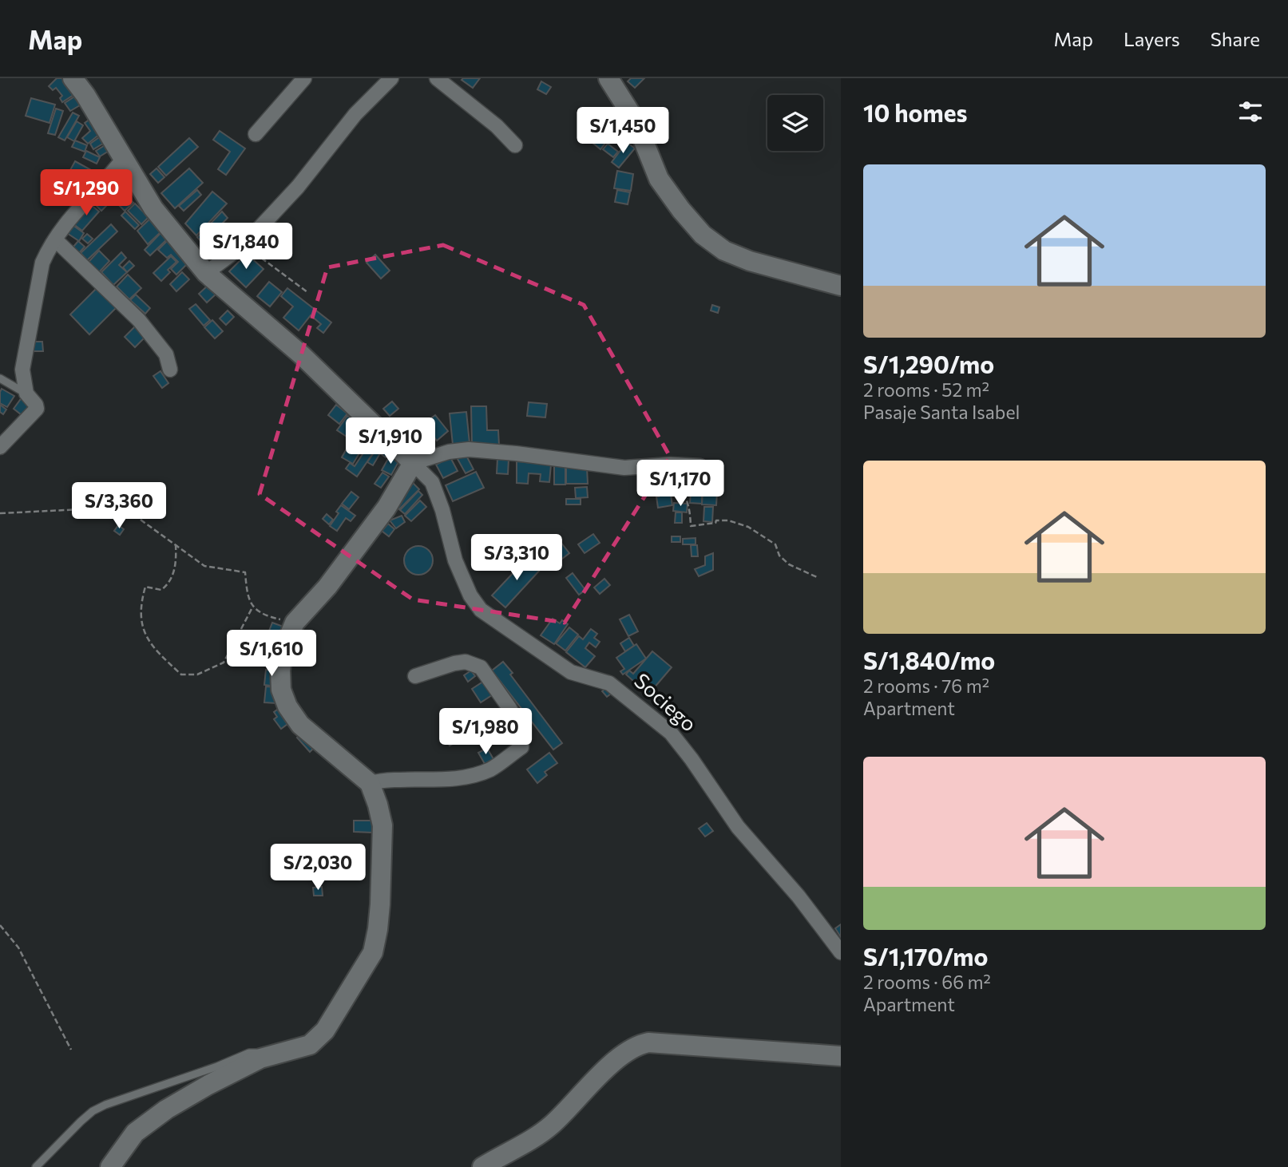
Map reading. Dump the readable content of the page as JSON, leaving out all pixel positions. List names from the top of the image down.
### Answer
{
  "streets": {
    "street": ["Sociego"]
  },
  "page": {
    "header": "Map",
    "nav": ["Map", "Layers", "Share"],
    "heading": "10 homes",
    "price": [
      "S/1,450",
      "S/1,290",
      "S/1,840",
      "S/1,910",
      "S/1,170",
      "S/3,360",
      "S/3,310",
      "S/1,610",
      "S/1,980",
      "S/2,030"
    ],
    "list": [
      {
        "name": "S/1,290/mo",
        "note": "2 rooms · 52 m² · Pasaje Santa Isabel"
      },
      {
        "name": "S/1,840/mo",
        "note": "2 rooms · 76 m² · Apartment"
      },
      {
        "name": "S/1,170/mo",
        "note": "2 rooms · 66 m² · Apartment"
      }
    ]
  }
}
